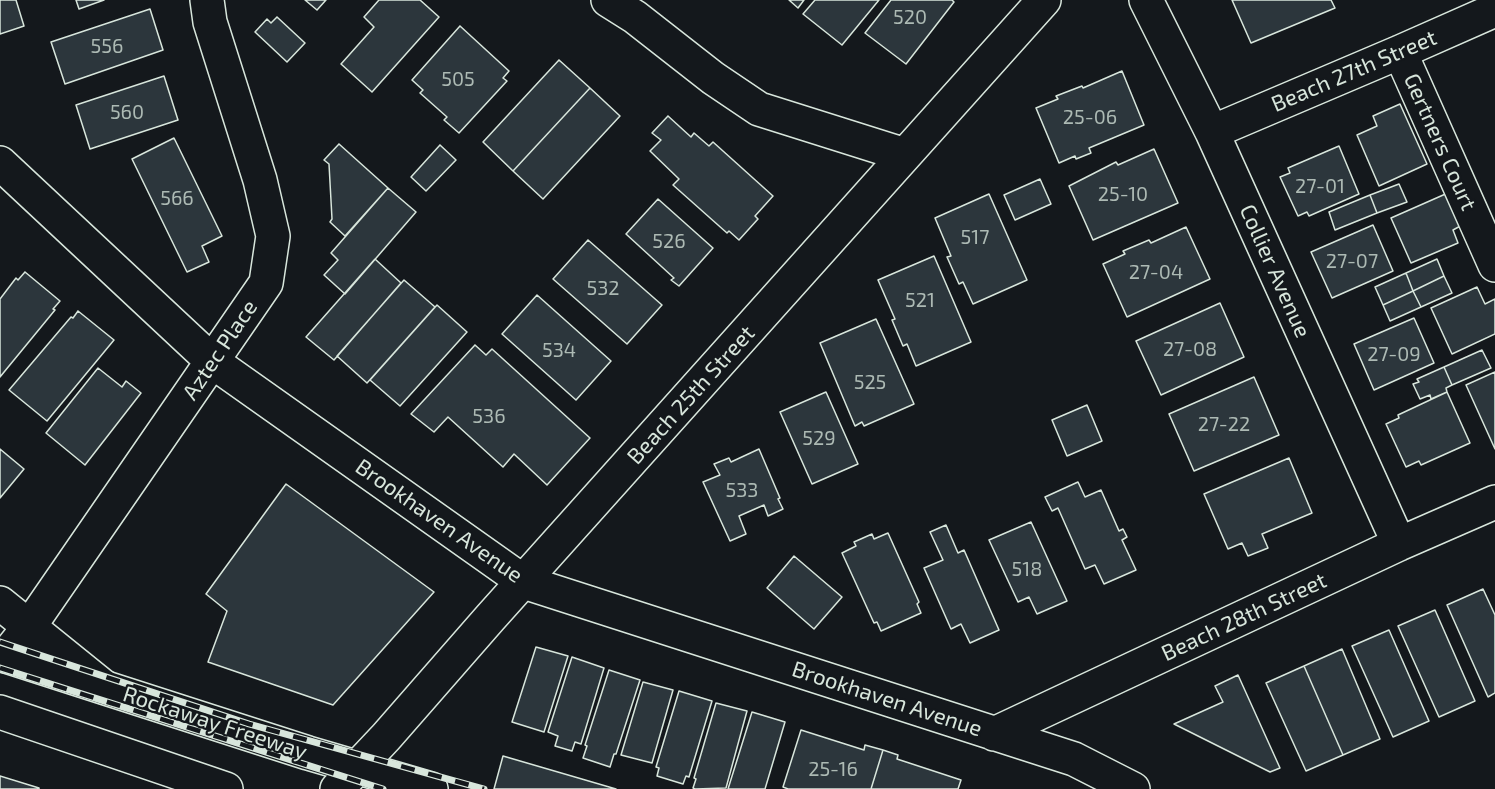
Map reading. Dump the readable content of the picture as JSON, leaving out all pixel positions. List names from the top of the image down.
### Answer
{
  "streets": {
    "street": [
      "Beach 27th Street",
      "Gertners Court",
      "Collier Avenue",
      "Aztec Place",
      "Beach 25th Street",
      "Brookhaven Avenue",
      "Beach 28th Street",
      "Rockaway Freeway"
    ]
  },
  "crossings": [
    ["Beach 27th Street", "Gertners Court"],
    ["Beach 27th Street", "Collier Avenue"],
    ["Collier Avenue", "Beach 28th Street"],
    ["Aztec Place", "Brookhaven Avenue"],
    ["Aztec Place", "Rockaway Freeway"],
    ["Beach 25th Street", "Brookhaven Avenue"],
    ["Beach 25th Street", "Rockaway Freeway"],
    ["Brookhaven Avenue", "Beach 28th Street"]
  ],
  "house_numbers": [
    "520",
    "556",
    "505",
    "560",
    "25-06",
    "27-01",
    "25-10",
    "566",
    "517",
    "526",
    "27-07",
    "27-04",
    "532",
    "521",
    "27-08",
    "534",
    "27-09",
    "525",
    "536",
    "27-22",
    "529",
    "533",
    "518",
    "25-16"
  ]
}
